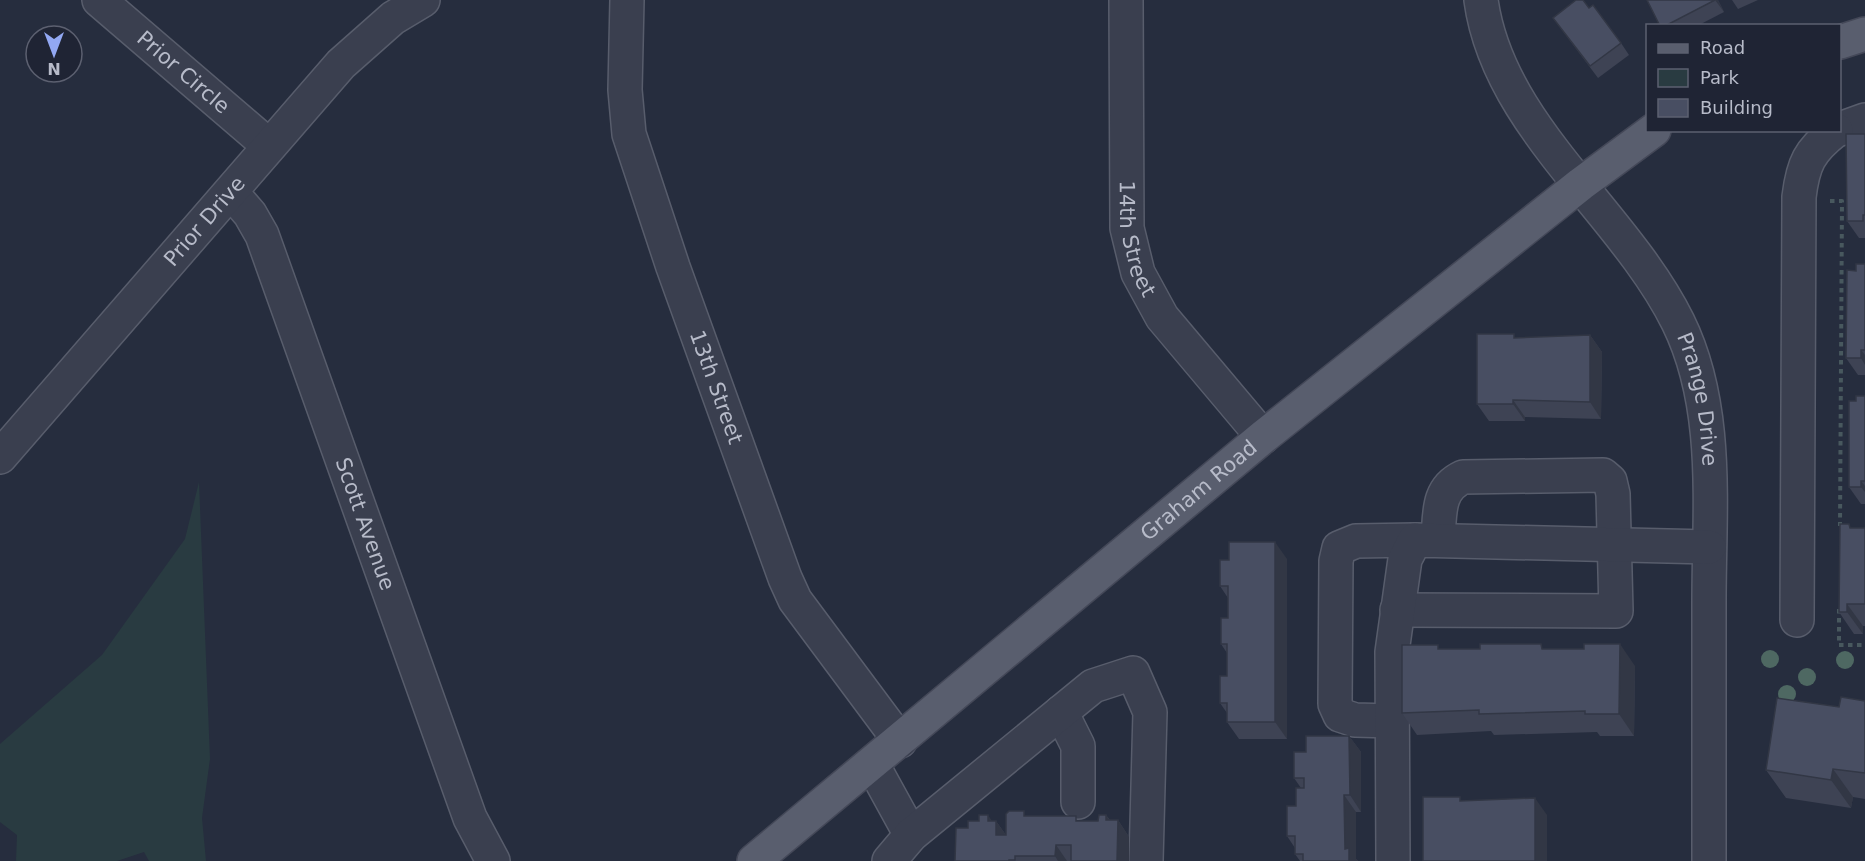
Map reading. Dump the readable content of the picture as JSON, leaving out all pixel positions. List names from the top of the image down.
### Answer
{
  "streets": {
    "main road": ["Graham Road"],
    "street": [
      "Prior Circle",
      "Prior Drive",
      "14th Street",
      "13th Street",
      "Prange Drive",
      "Scott Avenue"
    ]
  },
  "crossings": [
    ["Prior Circle", "Prior Drive"],
    ["Prior Drive", "Scott Avenue"],
    ["14th Street", "Graham Road"],
    ["13th Street", "Graham Road"],
    ["Prange Drive", "Graham Road"]
  ],
  "legend": ["Road", "Park", "Building"],
  "north": "bottom"
}
